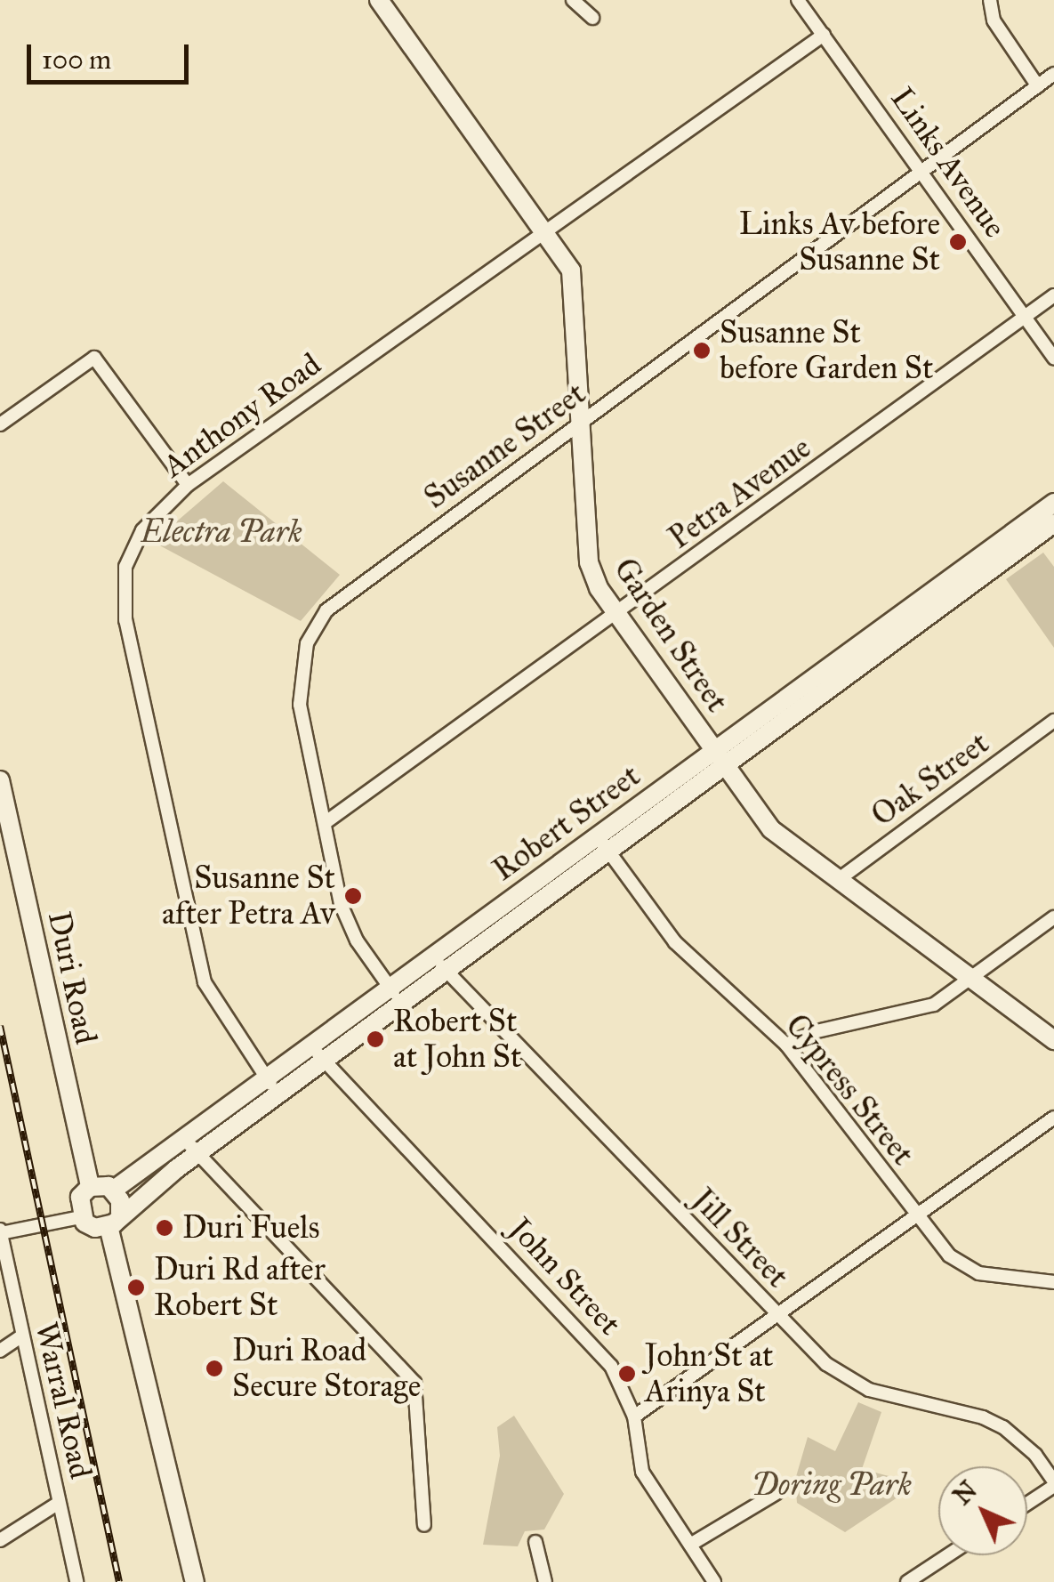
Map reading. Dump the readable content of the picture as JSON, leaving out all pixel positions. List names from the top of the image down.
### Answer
{
  "streets": {
    "street": [
      "Links Avenue",
      "Anthony Road",
      "Susanne Street",
      "Petra Avenue",
      "Garden Street",
      "Oak Street",
      "Robert Street",
      "Duri Road",
      "Cypress Street",
      "Jill Street",
      "John Street",
      "Warral Road"
    ]
  },
  "crossings": [
    ["Links Avenue", "Anthony Road"],
    ["Links Avenue", "Susanne Street"],
    ["Links Avenue", "Petra Avenue"],
    ["Anthony Road", "Garden Street"],
    ["Anthony Road", "Robert Street"],
    ["Susanne Street", "Petra Avenue"],
    ["Susanne Street", "Garden Street"],
    ["Susanne Street", "Robert Street"],
    ["Petra Avenue", "Garden Street"],
    ["Garden Street", "Oak Street"],
    ["Garden Street", "Robert Street"],
    ["Robert Street", "Duri Road"],
    ["Robert Street", "Cypress Street"],
    ["Robert Street", "Jill Street"],
    ["Robert Street", "John Street"]
  ],
  "parks": ["Electra Park", "Doring Park"],
  "places": [
    "Links Av before Susanne St",
    "Susanne St before Garden St",
    "Susanne St after Petra Av",
    "Robert St at John St",
    "Duri Fuels",
    "Duri Rd after Robert St",
    "Duri Road Secure Storage",
    "John St at Arinya St"
  ],
  "scale_bar": "100 m",
  "north": "top left"
}
